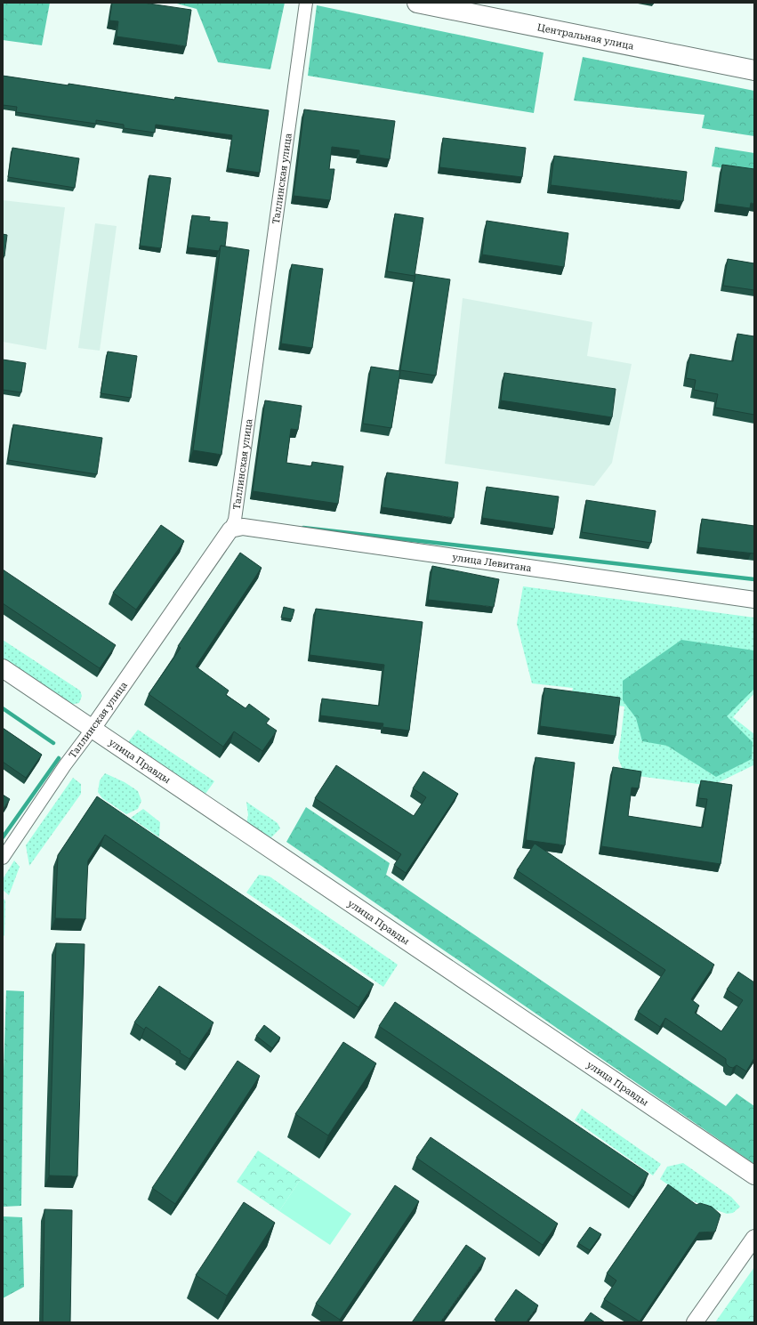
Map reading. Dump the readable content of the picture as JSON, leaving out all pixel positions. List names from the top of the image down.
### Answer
{
  "streets": {
    "main road": ["Центральная улица", "улица Правды"],
    "street": ["Таллинская улица", "улица Левитана"]
  },
  "crossings": [
    ["Таллинская улица", "улица Левитана"],
    ["Таллинская улица", "улица Правды"]
  ]
}
